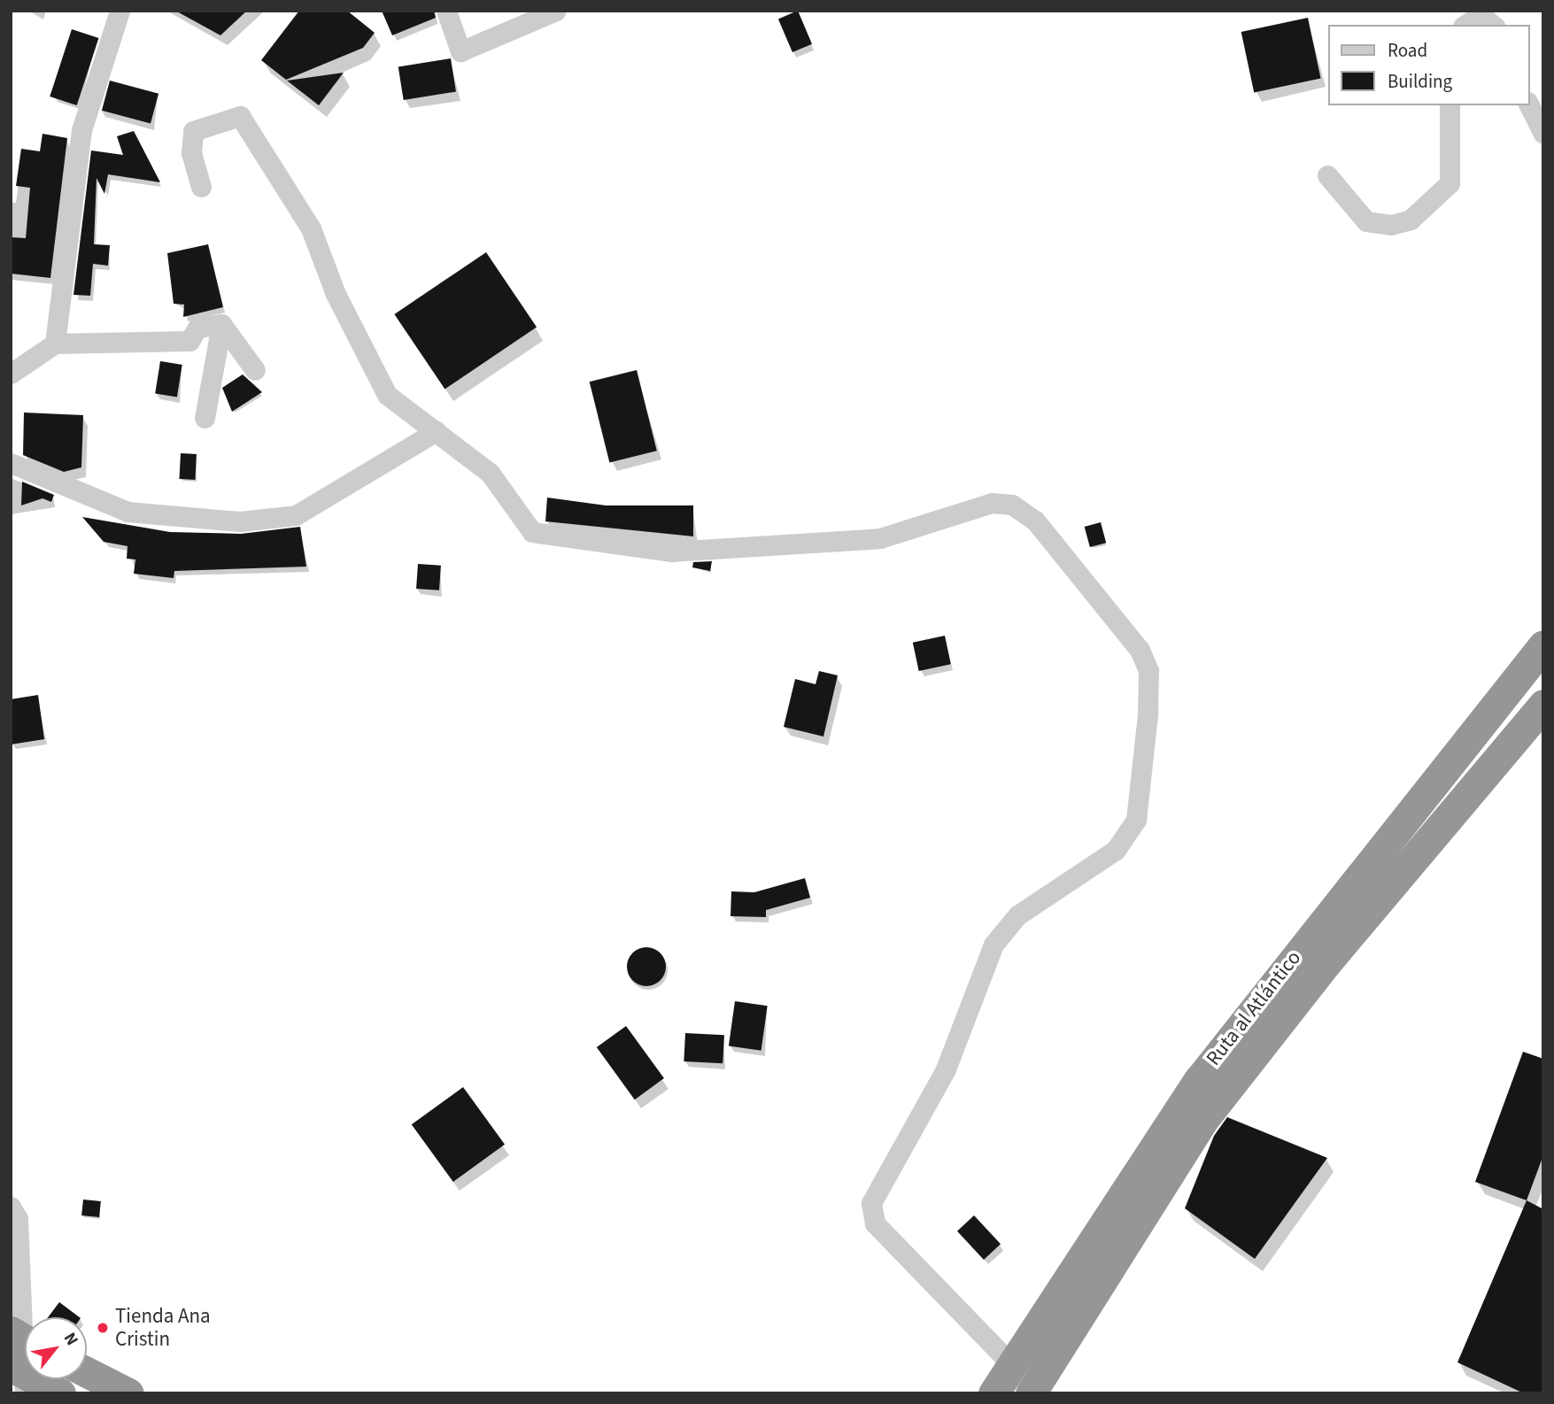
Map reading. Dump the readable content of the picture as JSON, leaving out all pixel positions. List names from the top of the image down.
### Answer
{
  "streets": {
    "highway": ["Ruta al Atlántico"]
  },
  "places": ["Tienda Ana Cristin"],
  "legend": ["Road", "Building"],
  "north": "top right"
}
